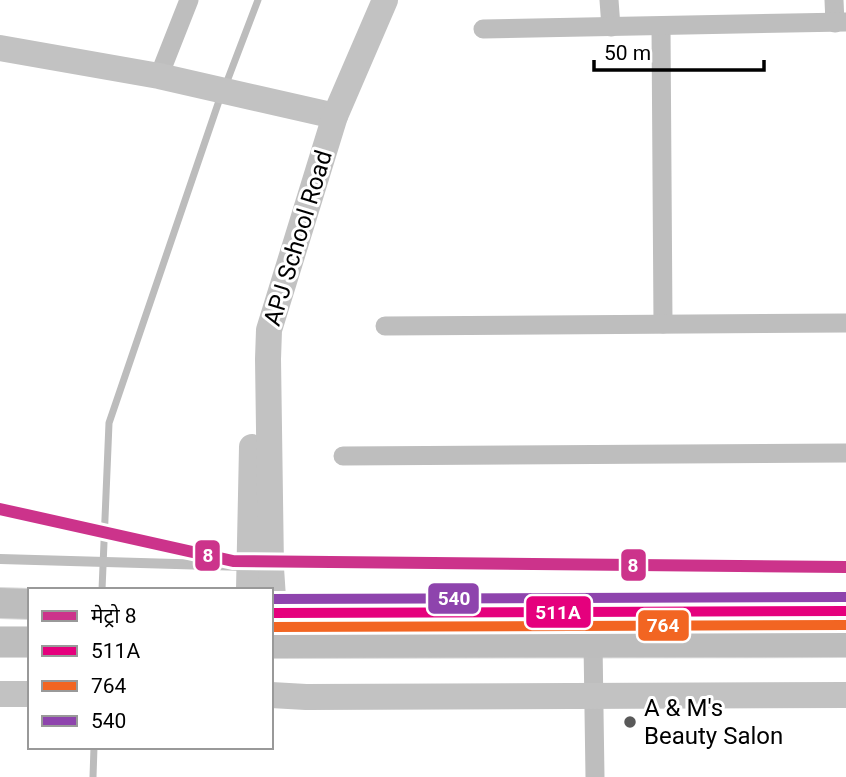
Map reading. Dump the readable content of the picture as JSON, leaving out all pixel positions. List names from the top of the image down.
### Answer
{
  "streets": {
    "street": ["APJ School Road"]
  },
  "places": ["A & M's Beauty Salon"],
  "lines": [
    "metro line 8",
    "transit line 540",
    "transit line 511A",
    "transit line 764"
  ],
  "legend": [
    "मेट्रो 8",
    "511A",
    "764",
    "540"
  ],
  "scale_bar": "50 m"
}
